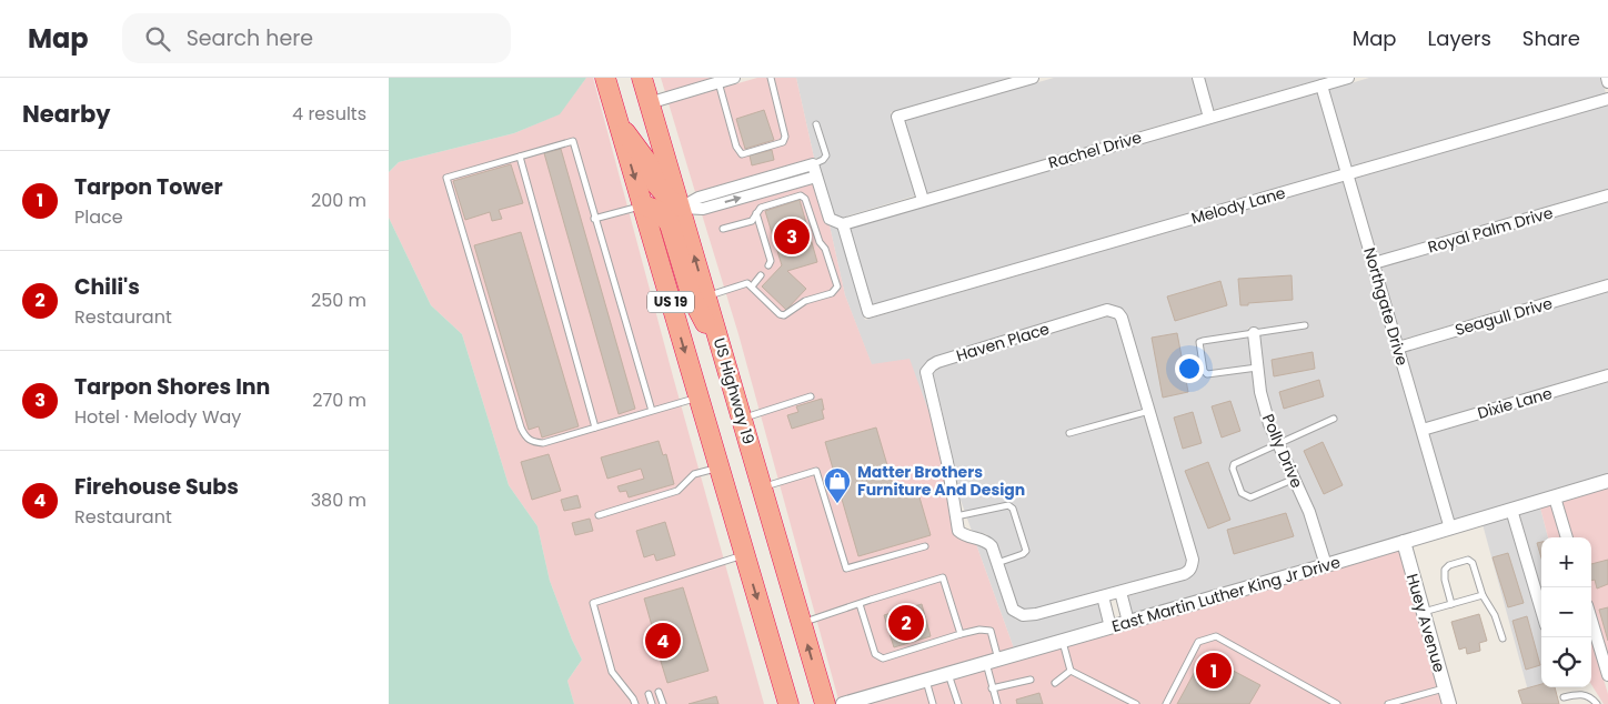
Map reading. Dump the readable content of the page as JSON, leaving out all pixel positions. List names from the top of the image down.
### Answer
{
  "streets": {
    "highway": ["US 19", "US Highway 19"],
    "street": [
      "Rachel Drive",
      "Melody Lane",
      "Royal Palm Drive",
      "Northgate Drive",
      "Seagull Drive",
      "Haven Place",
      "Dixie Lane",
      "Polly Drive",
      "East Martin Luther King Jr Drive",
      "Huey Avenue"
    ]
  },
  "crossings": [
    ["Rachel Drive", "Melody Lane"],
    ["Rachel Drive", "Northgate Drive"],
    ["Melody Lane", "Northgate Drive"],
    ["Royal Palm Drive", "Northgate Drive"],
    ["Northgate Drive", "Seagull Drive"],
    ["Northgate Drive", "Dixie Lane"],
    ["Northgate Drive", "East Martin Luther King Jr Drive"],
    ["Polly Drive", "East Martin Luther King Jr Drive"],
    ["East Martin Luther King Jr Drive", "Huey Avenue"]
  ],
  "places": {
    "shop": ["Matter Brothers Furniture And Design"]
  },
  "page": {
    "header": "Map",
    "search": "Search here",
    "nav": ["Map", "Layers", "Share"],
    "heading": ["Nearby", "4 results"],
    "list": [
      {
        "mark": "1",
        "name": "Tarpon Tower",
        "note": "Place",
        "value": "200 m"
      },
      {
        "mark": "2",
        "name": "Chili's",
        "note": "Restaurant",
        "value": "250 m"
      },
      {
        "mark": "3",
        "name": "Tarpon Shores Inn",
        "note": "Hotel · Melody Way",
        "value": "270 m"
      },
      {
        "mark": "4",
        "name": "Firehouse Subs",
        "note": "Restaurant",
        "value": "380 m"
      }
    ],
    "pins": [
      "3",
      "2",
      "4",
      "1"
    ],
    "map_buttons": ["+", "−"]
  }
}
